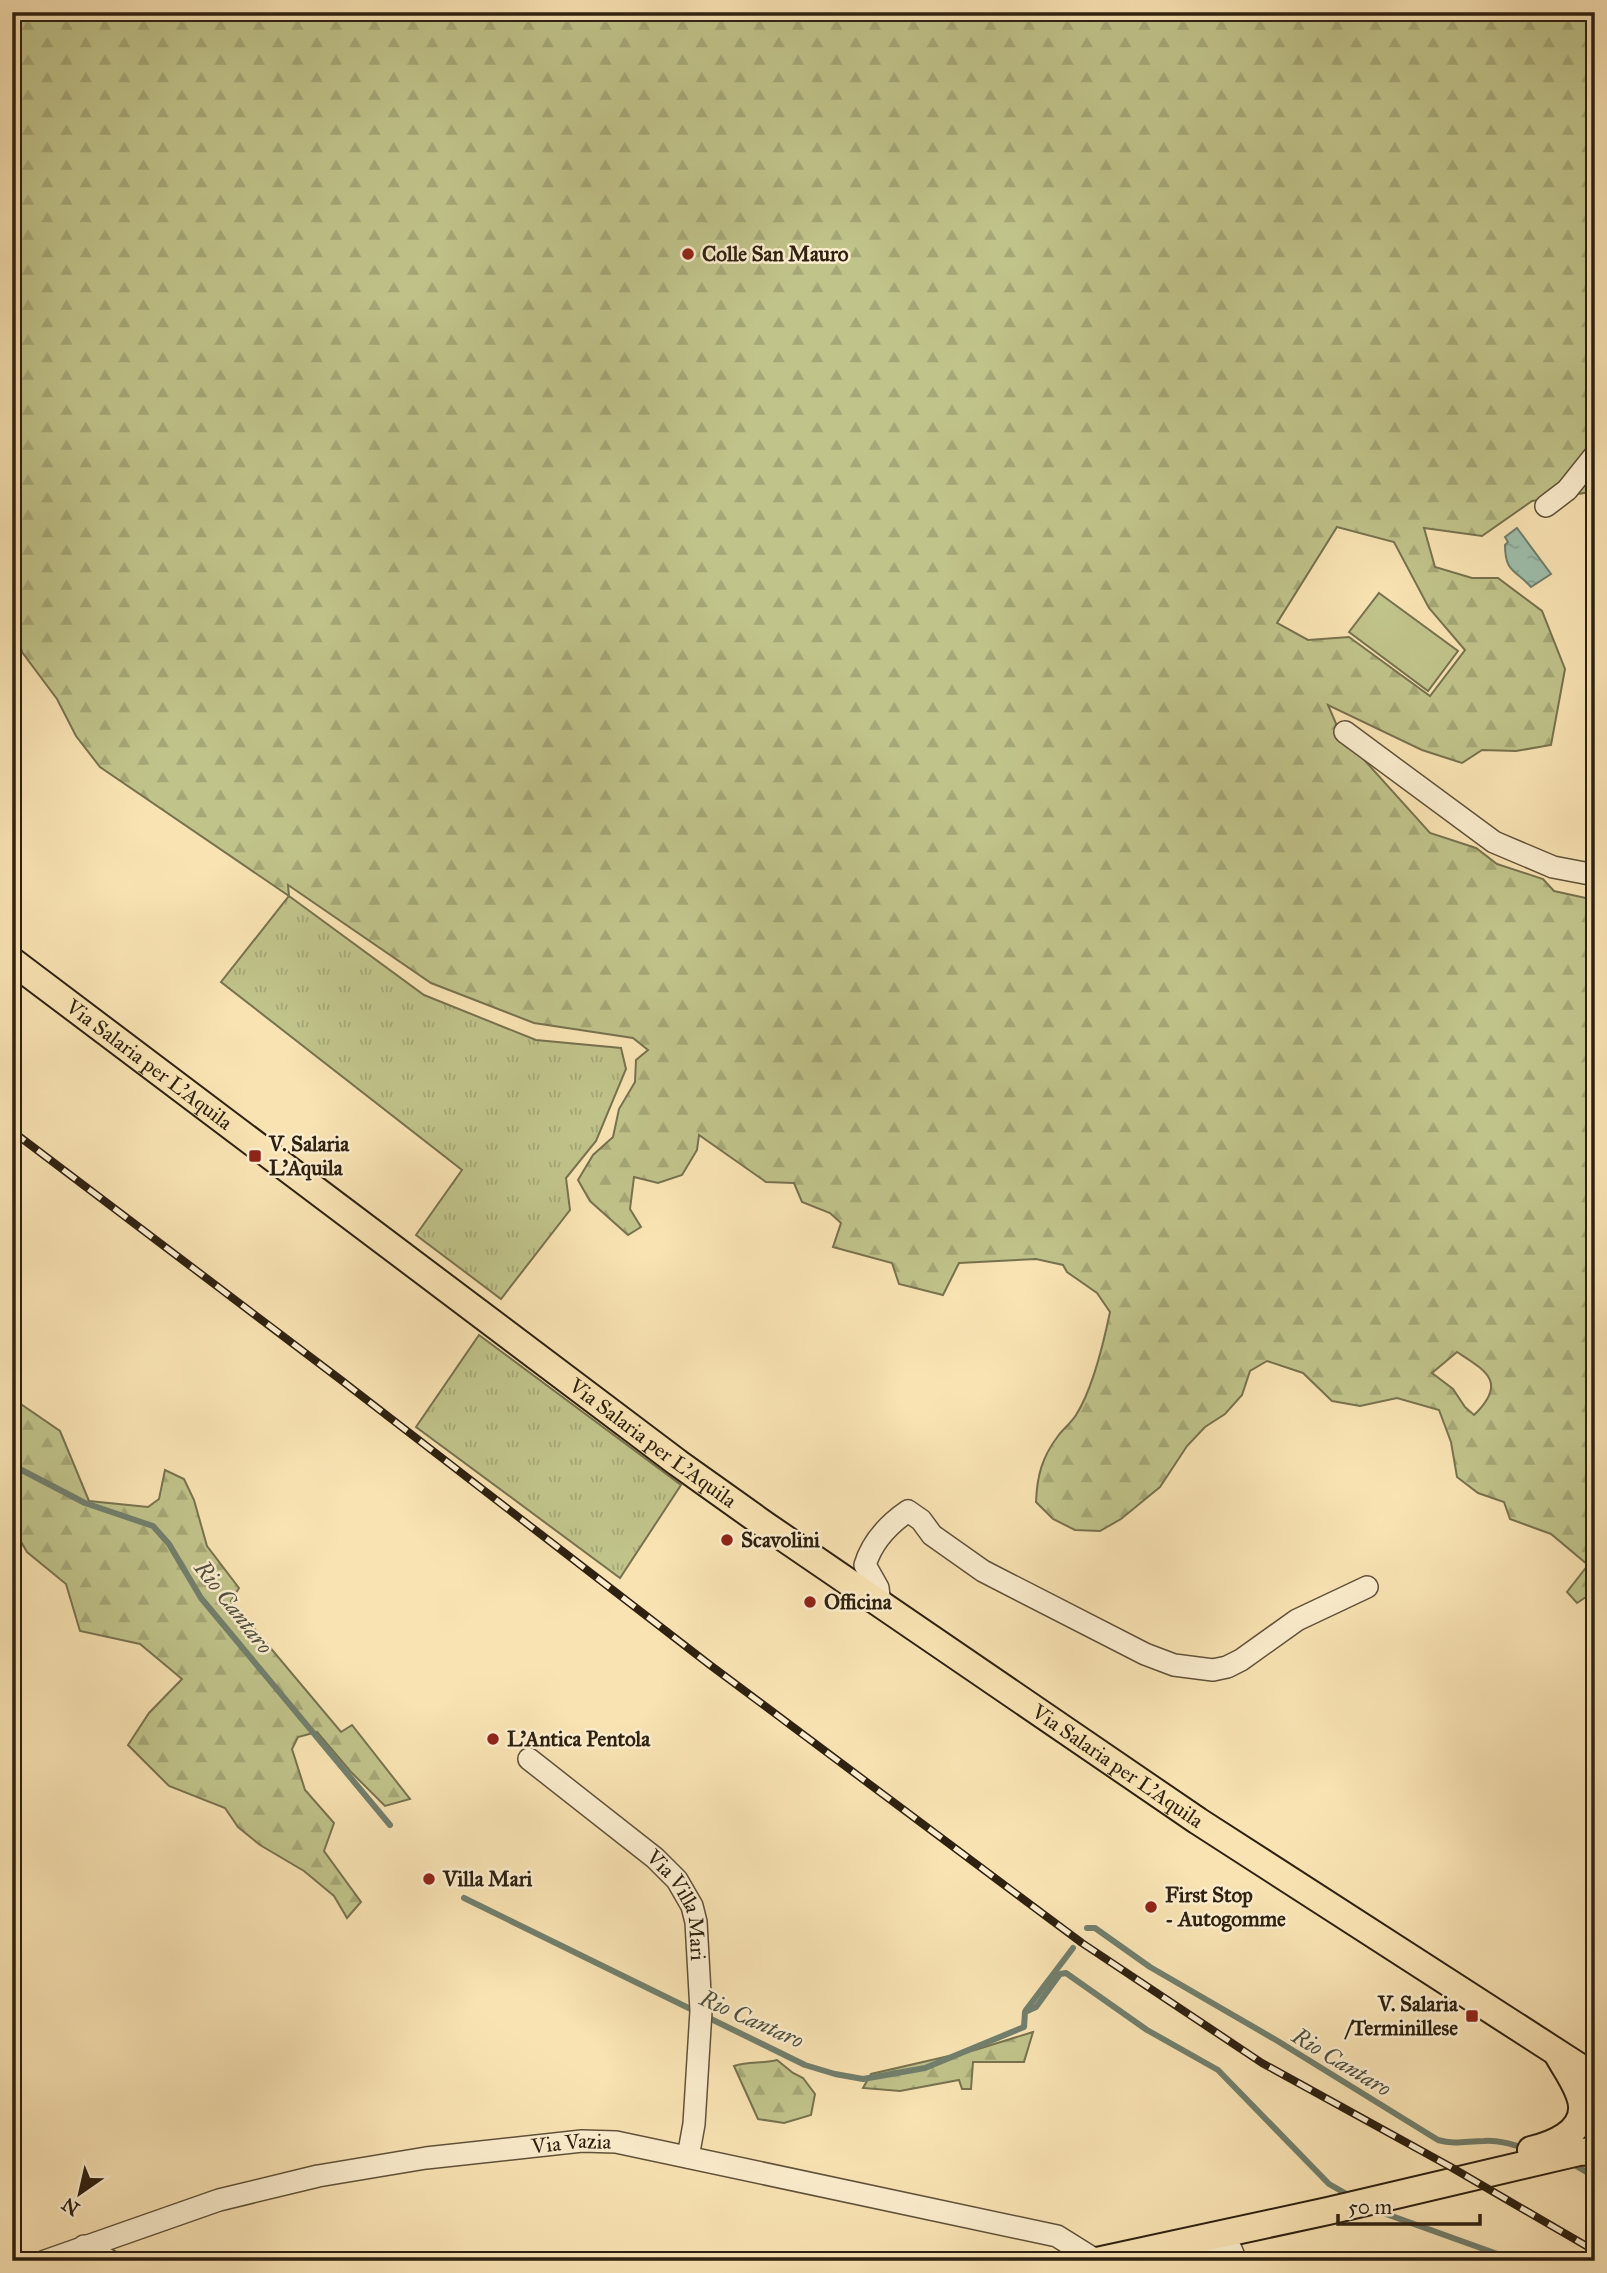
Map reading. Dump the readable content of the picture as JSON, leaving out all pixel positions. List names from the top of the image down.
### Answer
{
  "streets": {
    "main road": ["Via Salaria per L'Aquila"],
    "street": ["Via Villa Mari", "Via Vazia"]
  },
  "crossings": [
    ["Via Villa Mari", "Via Vazia"]
  ],
  "water": ["Rio Cantaro"],
  "places": {
    "other": [
      "Colle San Mauro",
      "Scavolini",
      "Officina",
      "L'Antica Pentola",
      "Villa Mari",
      "First Stop - Autogomme"
    ],
    "transit": ["V. Salaria L'Aquila", "V. Salaria /Terminillese"]
  },
  "scale_bar": "50 m",
  "north": "bottom left"
}
